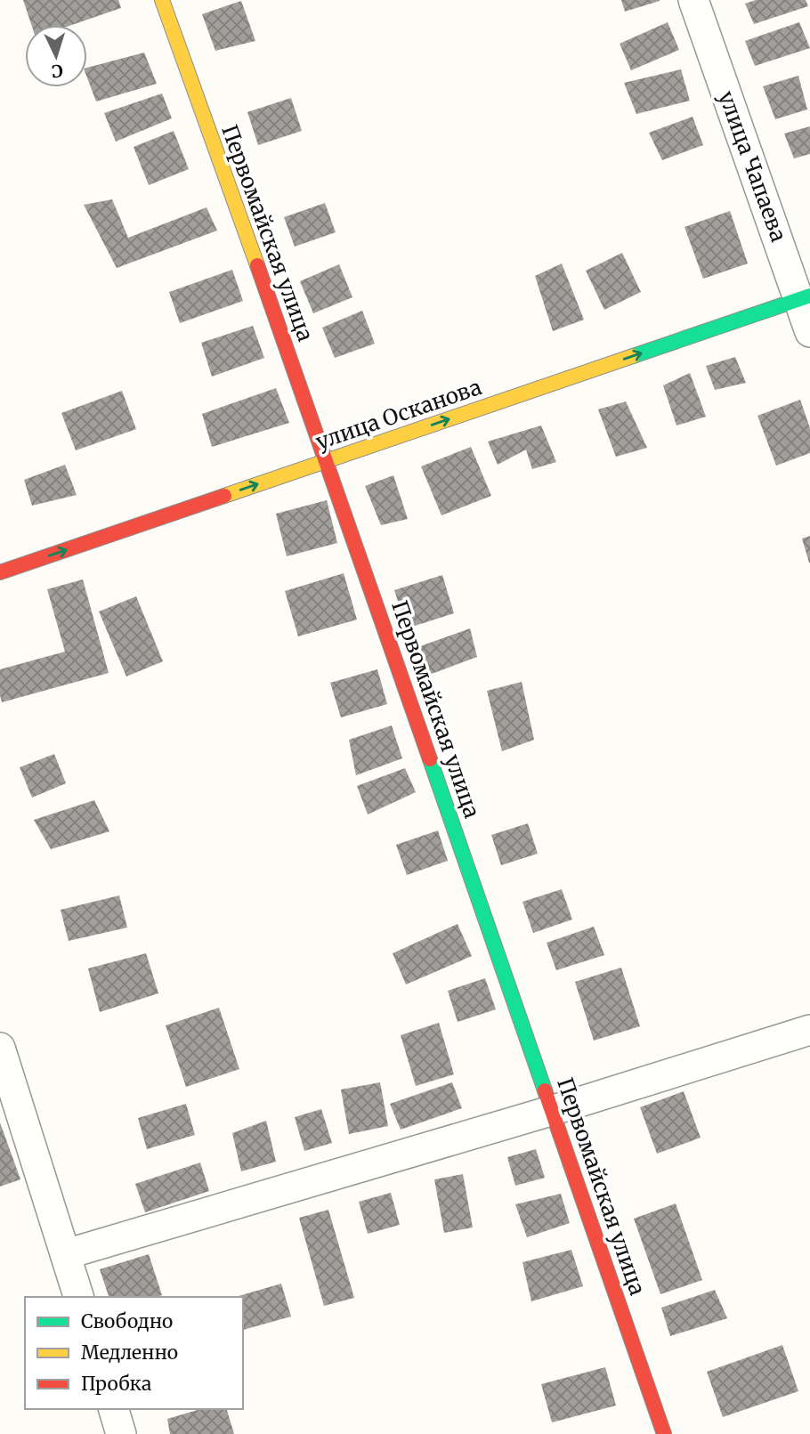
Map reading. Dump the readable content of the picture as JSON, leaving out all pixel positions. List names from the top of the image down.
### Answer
{
  "streets": {
    "street": ["улица Чапаева", "Первомайская улица", "улица Осканова"]
  },
  "crossings": [
    ["улица Чапаева", "улица Осканова"],
    ["Первомайская улица", "улица Осканова"]
  ],
  "one_way": ["улица Осканова"],
  "legend": ["Свободно", "Медленно", "Пробка"],
  "north": "bottom"
}
